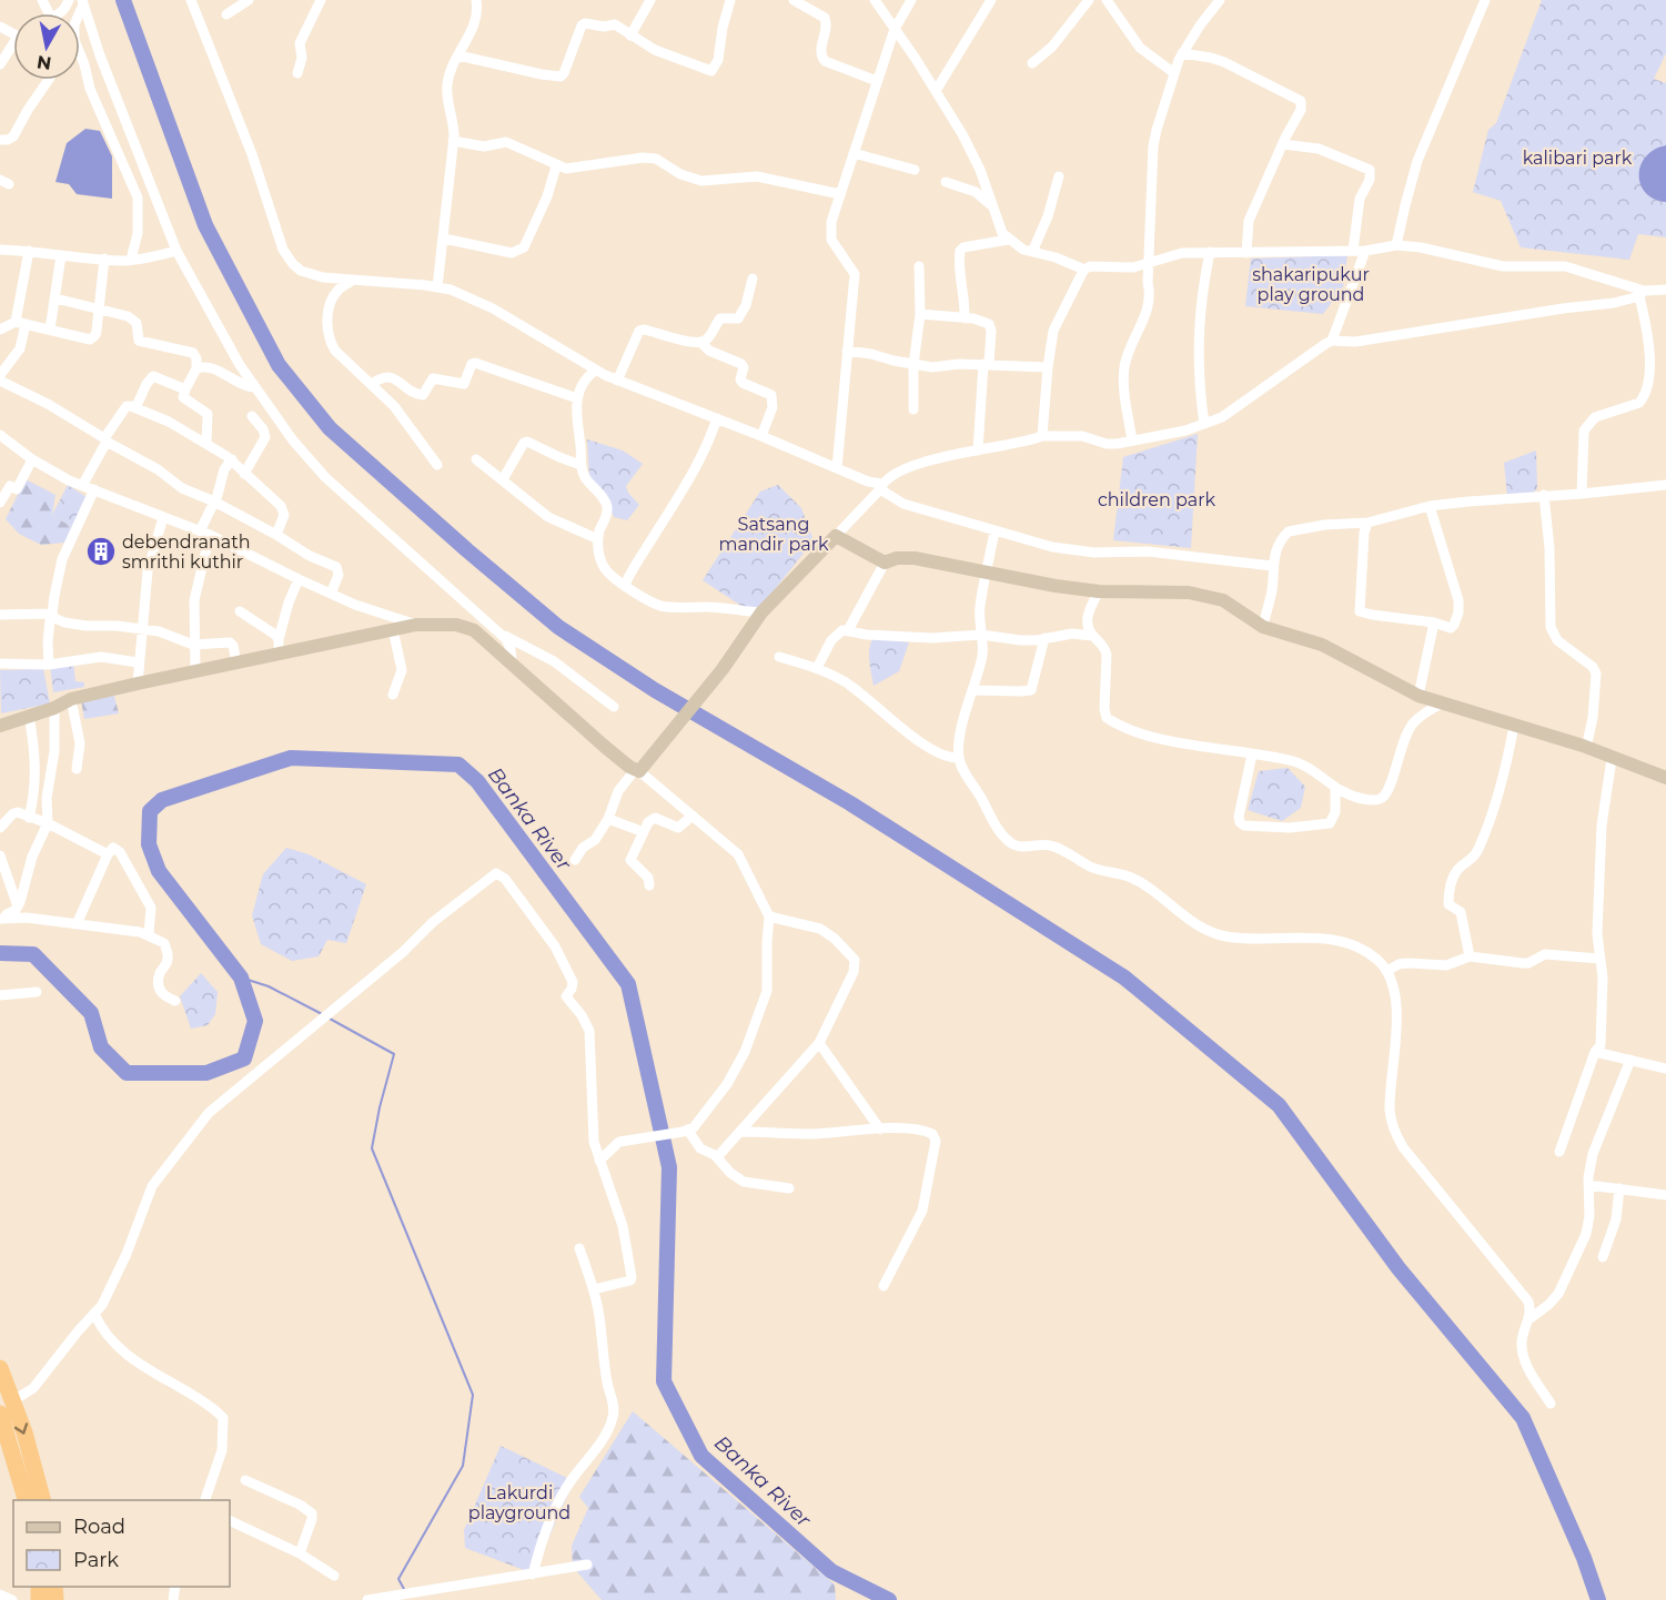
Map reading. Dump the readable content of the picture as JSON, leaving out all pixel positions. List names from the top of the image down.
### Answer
{
  "water": ["Banka River"],
  "parks": [
    "kalibari park",
    "shakaripukur play ground",
    "children park",
    "Satsang mandir park",
    "Lakurdi playground"
  ],
  "places": {
    "building": ["debendranath smrithi kuthir"]
  },
  "legend": ["Road", "Park"],
  "north": "bottom"
}
